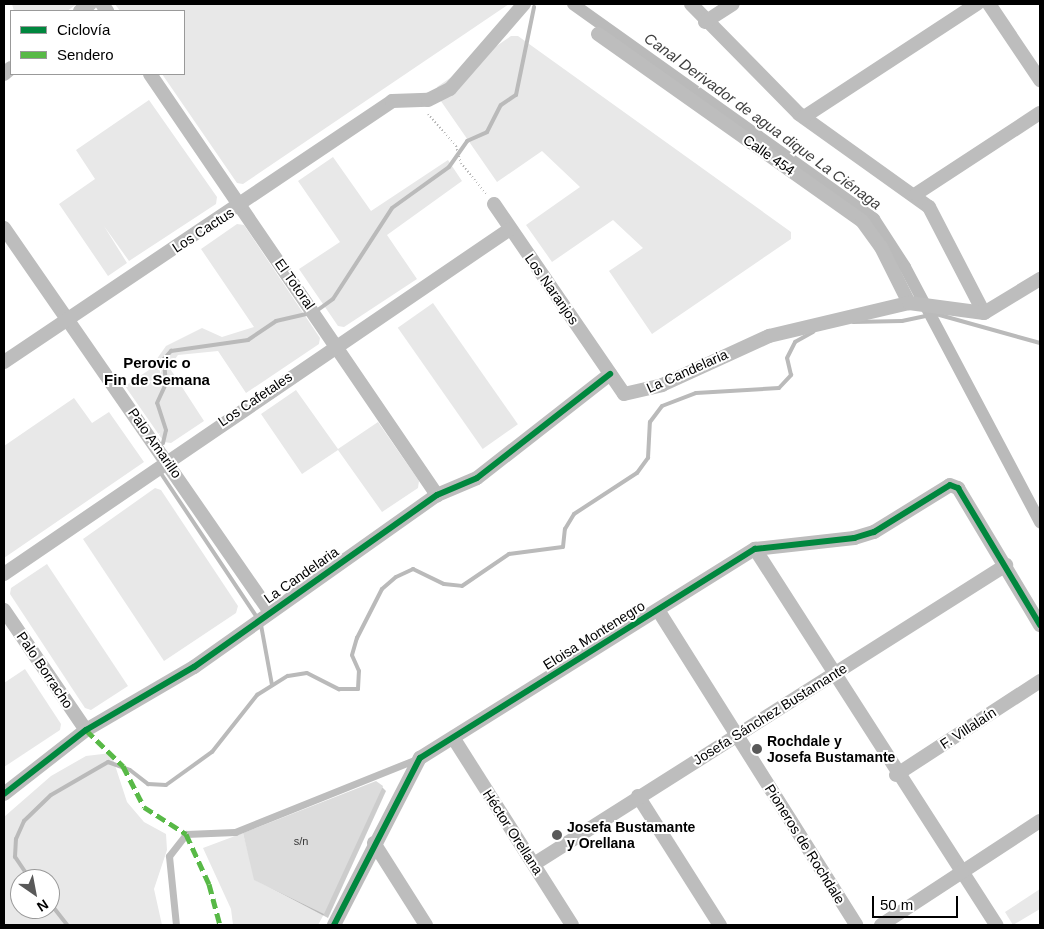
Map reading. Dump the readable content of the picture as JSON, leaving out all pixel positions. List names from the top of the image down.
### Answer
{
  "streets": {
    "street": [
      "Calle 454",
      "Los Cactus",
      "El Totoral",
      "Los Naranjos",
      "La Candelaria",
      "Los Cafetales",
      "Palo Amarillo",
      "Eloisa Montenegro",
      "Palo Borracho",
      "Josefa Sánchez Bustamante",
      "F. Villalaín",
      "Héctor Orellana",
      "Pioneros de Rochdale"
    ]
  },
  "crossings": [
    ["Calle 454", "La Candelaria"],
    ["Los Cactus", "El Totoral"],
    ["Los Cactus", "Palo Amarillo"],
    ["El Totoral", "La Candelaria"],
    ["El Totoral", "Los Cafetales"],
    ["Los Naranjos", "La Candelaria"],
    ["Los Naranjos", "Los Cafetales"],
    ["La Candelaria", "Palo Amarillo"],
    ["La Candelaria", "Palo Borracho"],
    ["Los Cafetales", "Palo Amarillo"],
    ["Eloisa Montenegro", "Josefa Sánchez Bustamante"],
    ["Eloisa Montenegro", "Héctor Orellana"],
    ["Eloisa Montenegro", "Pioneros de Rochdale"],
    ["Josefa Sánchez Bustamante", "Héctor Orellana"],
    ["Josefa Sánchez Bustamante", "Pioneros de Rochdale"]
  ],
  "districts": ["Perovic o Fin de Semana"],
  "water": ["Canal Derivador de agua dique La Ciénaga"],
  "places": ["Rochdale y Josefa Bustamante", "Josefa Bustamante y Orellana"],
  "house_numbers": ["s/n"],
  "legend": ["Ciclovía", "Sendero"],
  "scale_bar": "50 m",
  "north": "bottom right"
}
